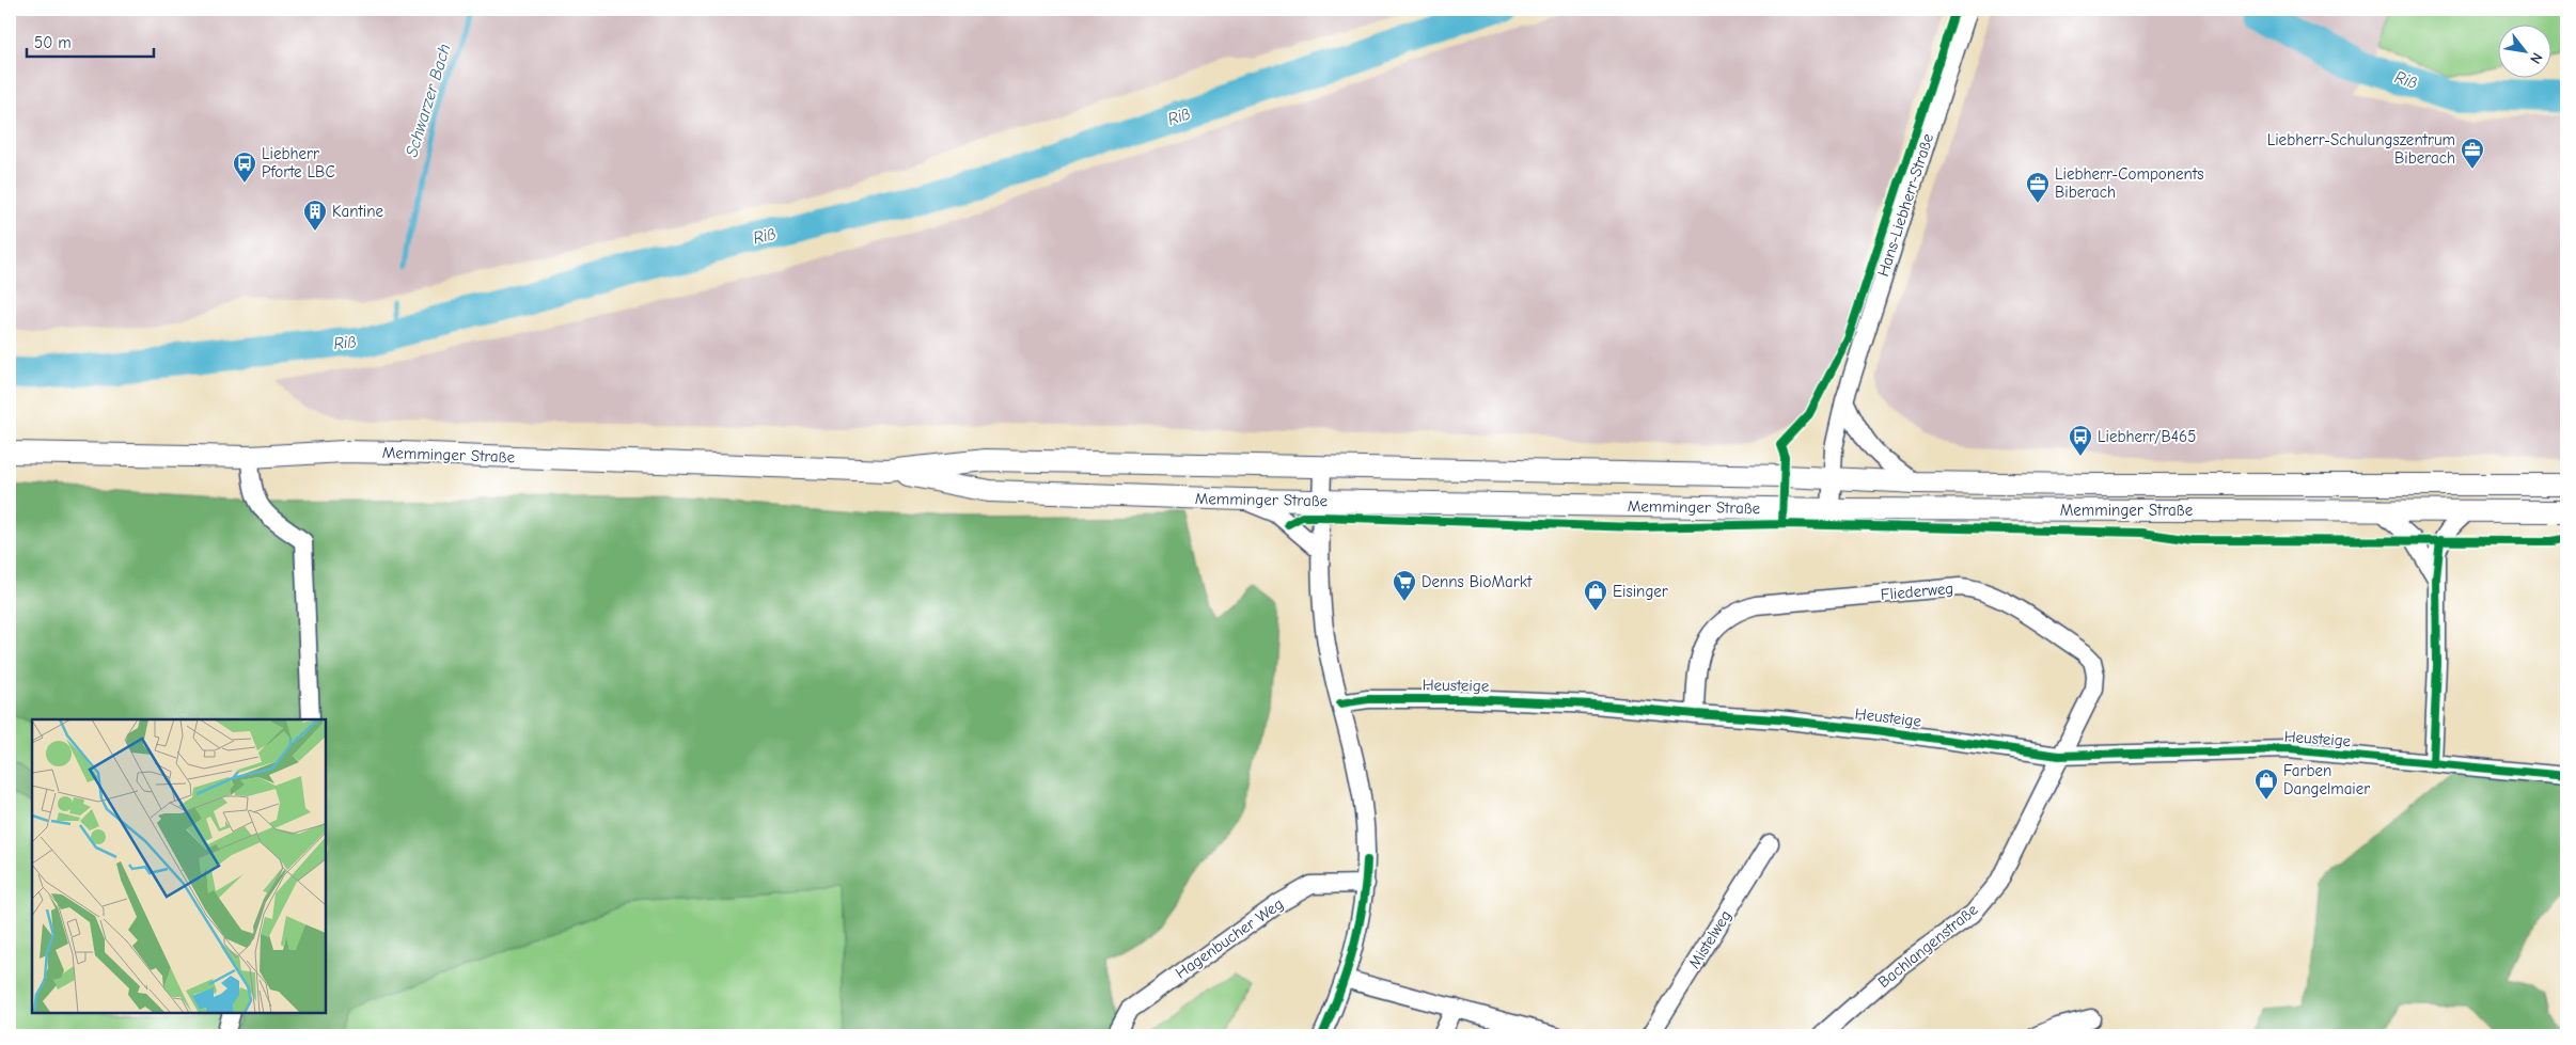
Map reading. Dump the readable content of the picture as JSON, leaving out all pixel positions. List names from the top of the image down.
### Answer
{
  "streets": {
    "main road": ["Memminger Straße"],
    "street": [
      "Hans-Liebherr-Straße",
      "Fliederweg",
      "Heusteige",
      "Hagenbucher Weg",
      "Mistelweg",
      "Bachlangenstraße"
    ]
  },
  "crossings": [
    ["Hans-Liebherr-Straße", "Memminger Straße"],
    ["Fliederweg", "Heusteige"],
    ["Fliederweg", "Bachlangenstraße"],
    ["Heusteige", "Bachlangenstraße"]
  ],
  "water": ["Riß", "Schwarzer Bach"],
  "places": {
    "office": ["Liebherr-Schulungszentrum Biberach", "Liebherr-Components Biberach"],
    "bus stop": ["Liebherr Pforte LBC", "Liebherr/B465"],
    "building": ["Kantine"],
    "supermarket": ["Denns BioMarkt"],
    "shop": ["Eisinger", "Farben Dangelmaier"]
  },
  "scale_bar": "50 m",
  "north": "bottom right"
}
